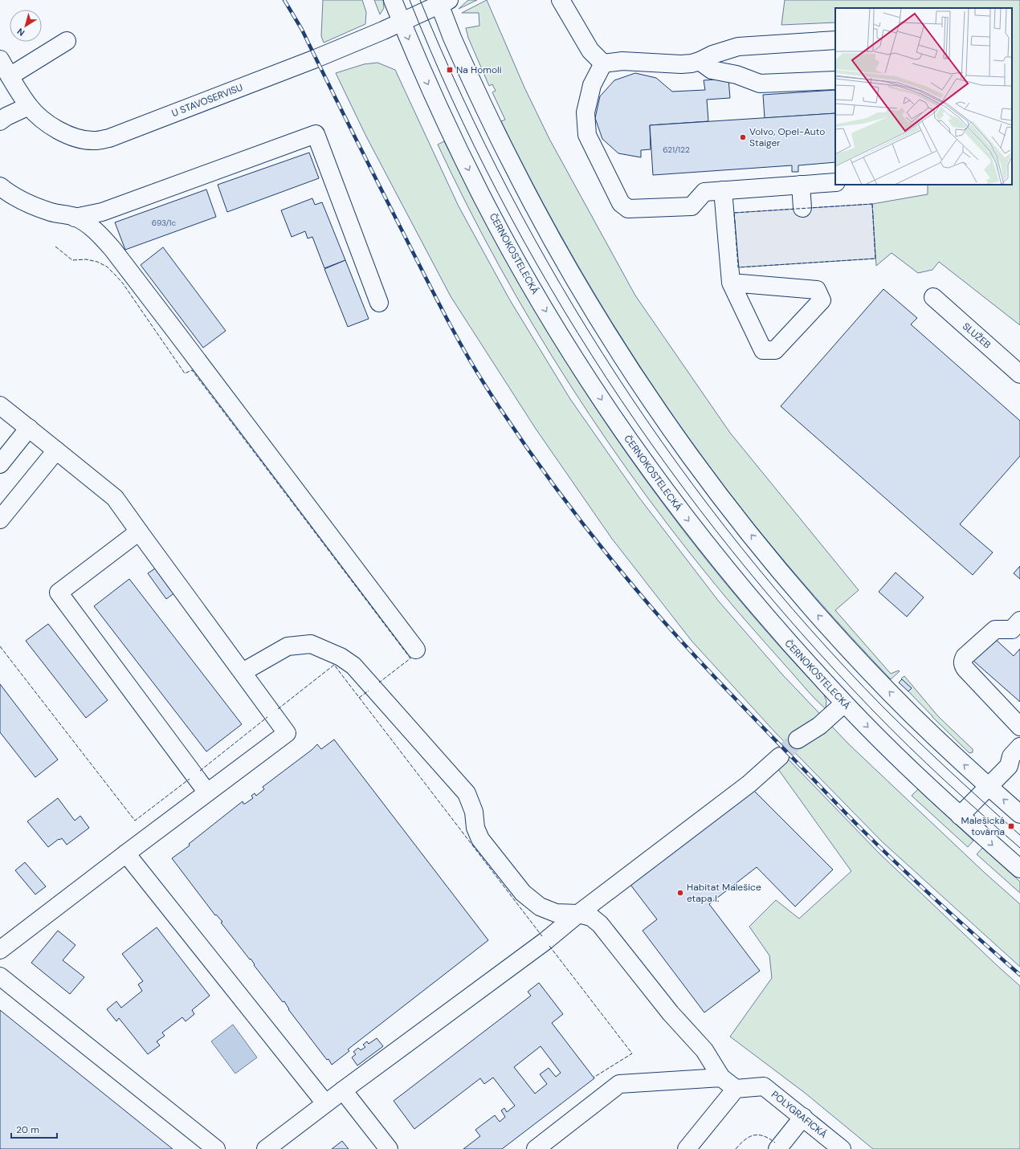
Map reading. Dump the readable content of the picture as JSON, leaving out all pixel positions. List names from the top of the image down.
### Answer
{
  "streets": {
    "main road": [
      "U STAVOSERVISU",
      "ČERNOKOSTELECKÁ",
      "SLUŽEB",
      "POLYGRAFICKÁ"
    ]
  },
  "crossings": [
    ["U STAVOSERVISU", "ČERNOKOSTELECKÁ"]
  ],
  "places": {
    "transit": ["Na Homoli", "Malešická továrna"],
    "other": ["Volvo, Opel-Auto Staiger", "Habitat Malešice etapa I."]
  },
  "house_numbers": ["621/122", "693/1c"],
  "scale_bar": "20 m",
  "north": "bottom left"
}
